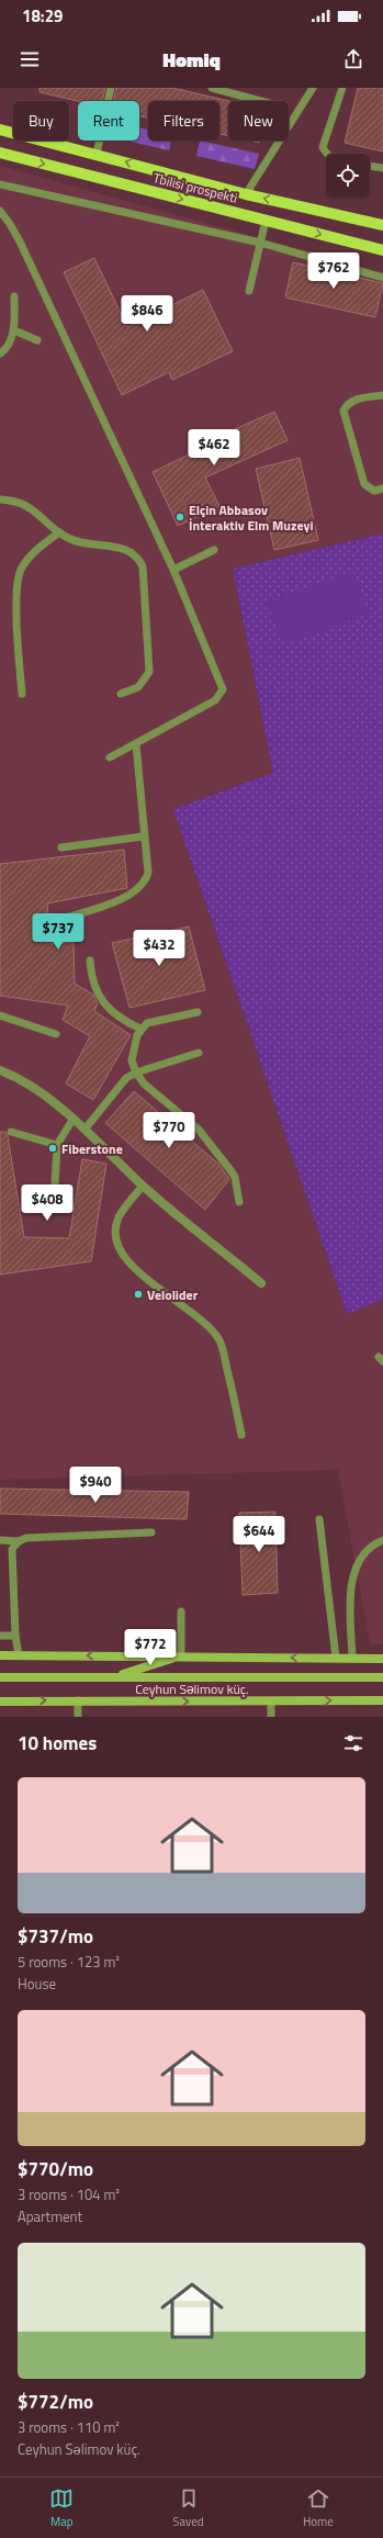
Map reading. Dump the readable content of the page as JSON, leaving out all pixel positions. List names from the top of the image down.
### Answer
{
  "streets": {
    "main road": ["Tbilisi prospekti", "Ceyhun Səlimov küç."]
  },
  "places": ["Elçin Abbasov İnteraktiv Elm Muzeyi", "Fiberstone", "Velolider"],
  "page": {
    "status": "18:29",
    "header": "Homiq",
    "chip": [
      "Buy",
      "Rent",
      "Filters",
      "New"
    ],
    "price": [
      "$762",
      "$846",
      "$462",
      "$737",
      "$432",
      "$770",
      "$408",
      "$940",
      "$644",
      "$772"
    ],
    "heading": "10 homes",
    "list": [
      {
        "name": "$737/mo",
        "note": "5 rooms · 123 m² · House"
      },
      {
        "name": "$770/mo",
        "note": "3 rooms · 104 m² · Apartment"
      },
      {
        "name": "$772/mo",
        "note": "3 rooms · 110 m² · Ceyhun Səlimov küç."
      }
    ],
    "tabs": ["Map", "Saved", "Home"]
  }
}
